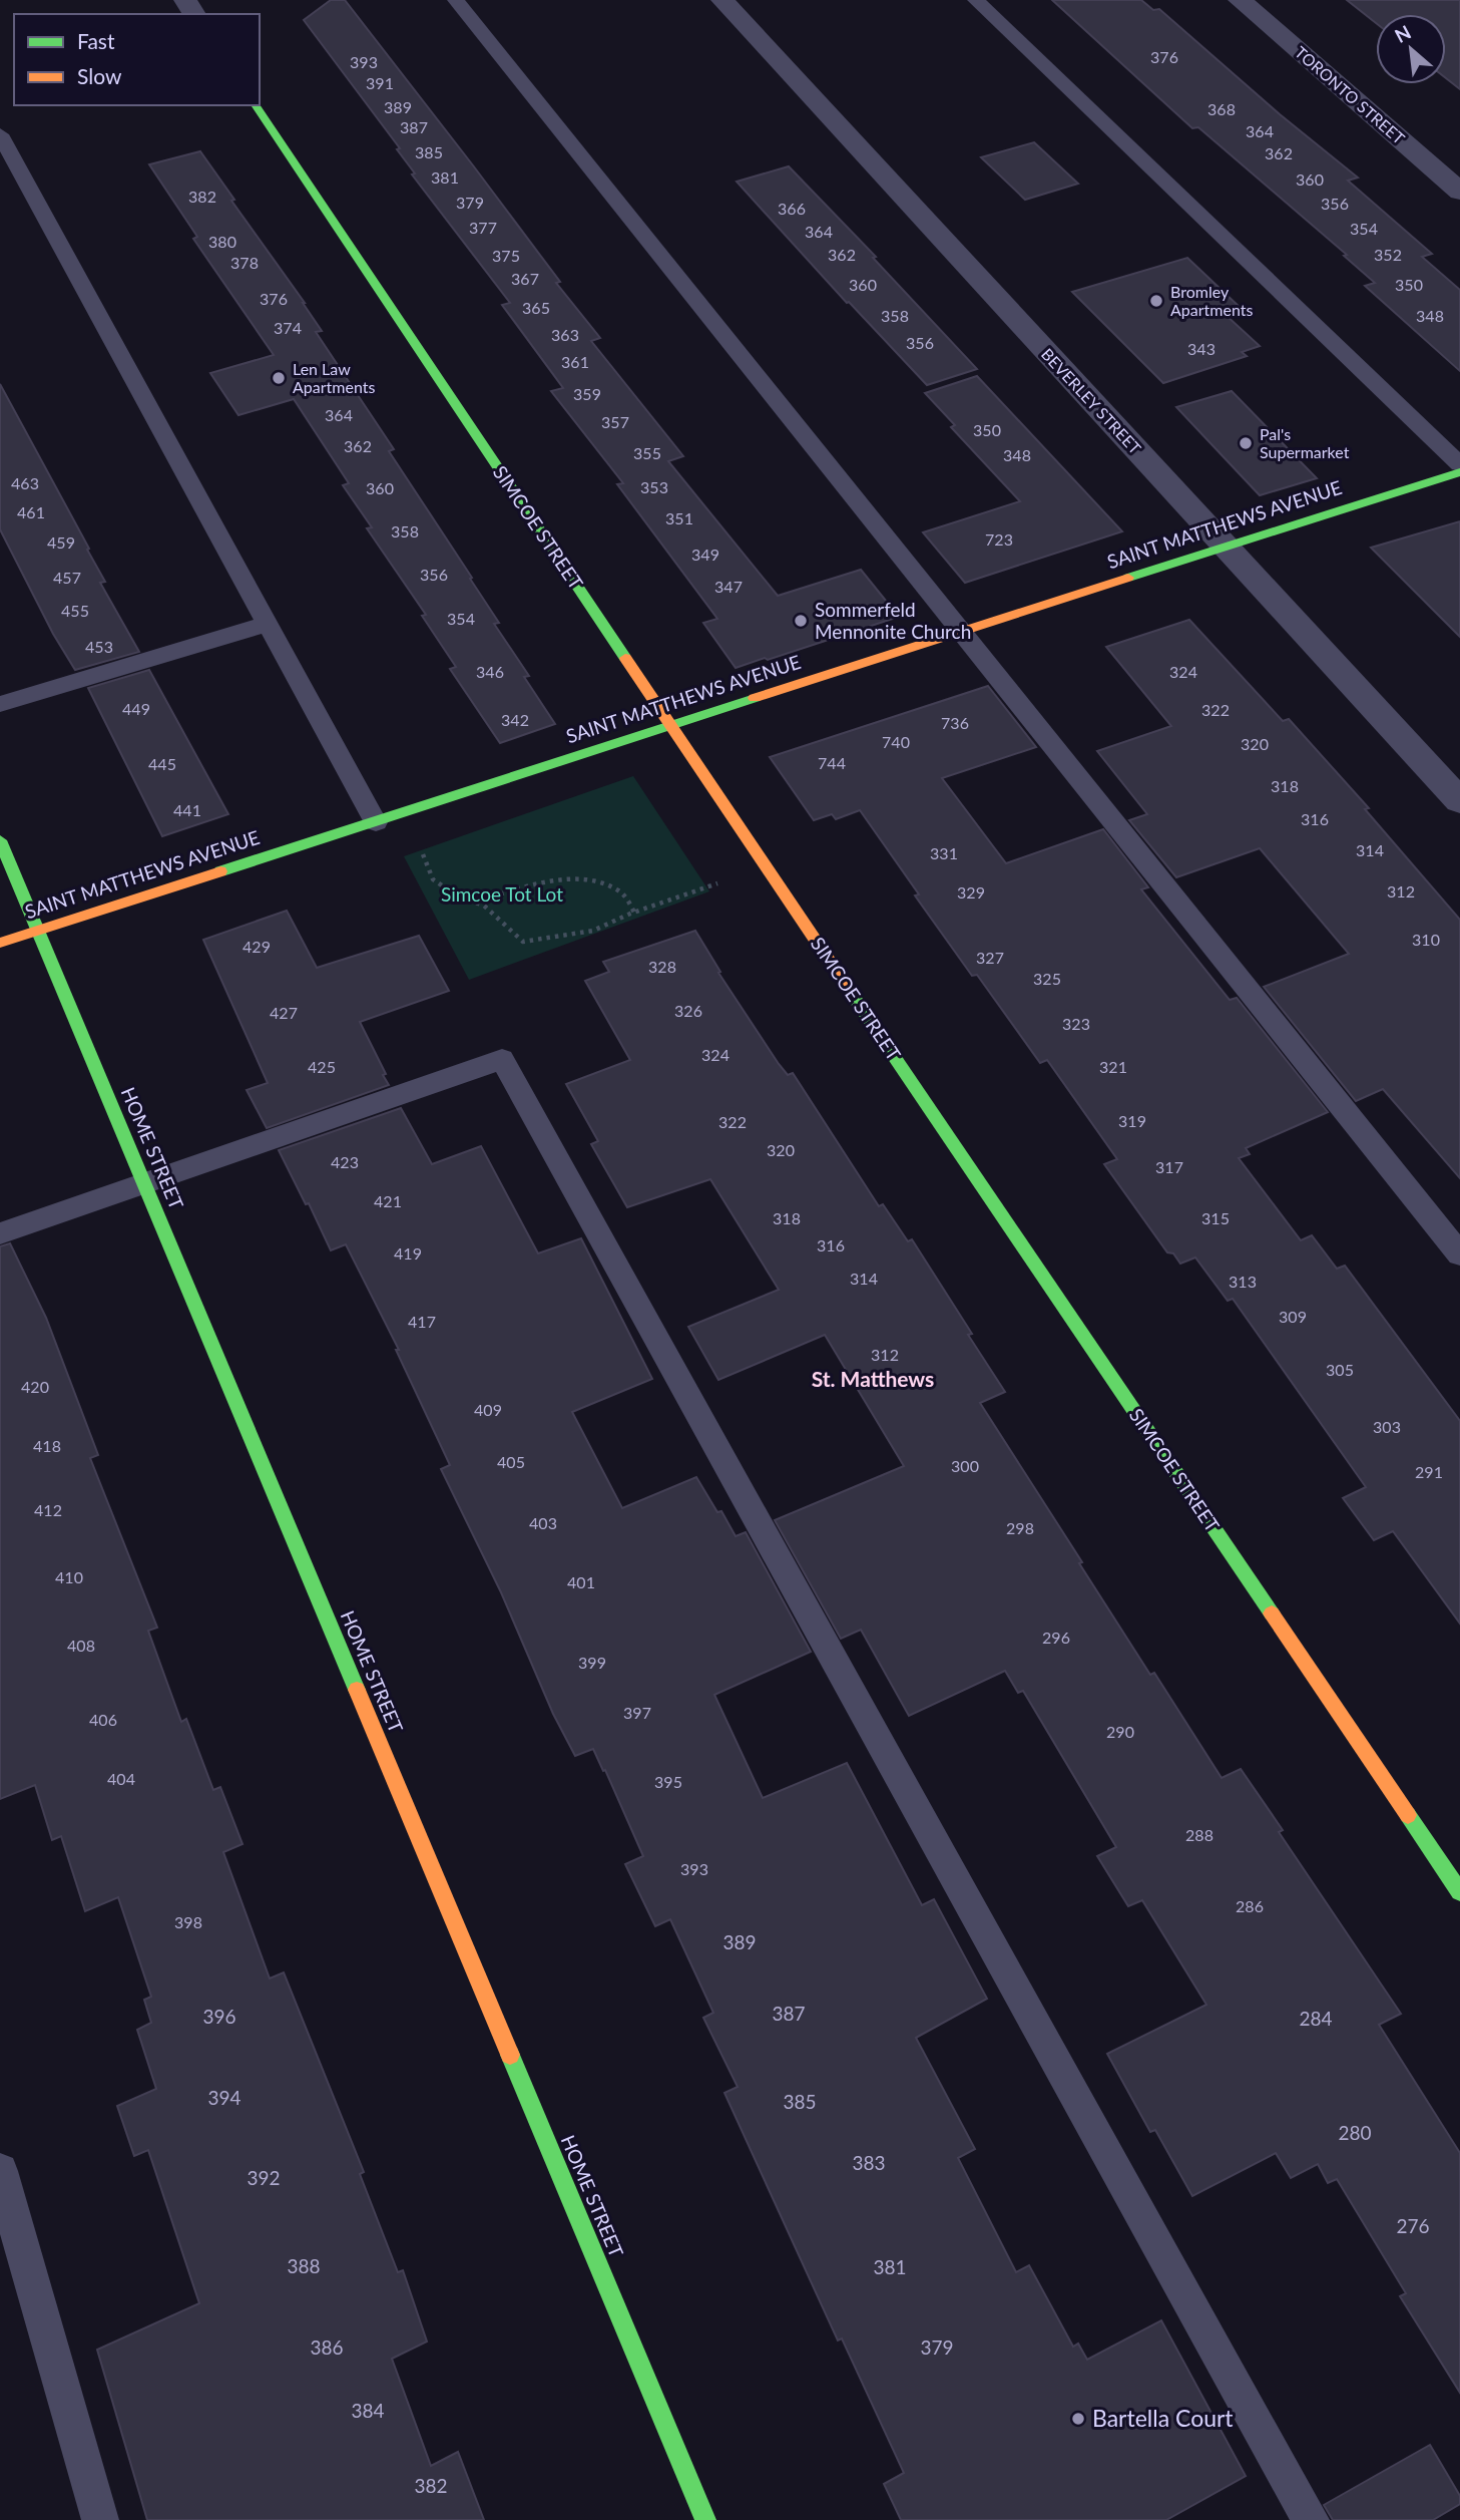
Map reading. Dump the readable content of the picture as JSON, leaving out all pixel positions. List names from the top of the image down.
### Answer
{
  "streets": {
    "street": [
      "TORONTO STREET",
      "BEVERLEY STREET",
      "SAINT MATTHEWS AVENUE",
      "SIMCOE STREET",
      "HOME STREET"
    ]
  },
  "crossings": [
    ["BEVERLEY STREET", "SAINT MATTHEWS AVENUE"],
    ["SAINT MATTHEWS AVENUE", "SIMCOE STREET"],
    ["SAINT MATTHEWS AVENUE", "HOME STREET"]
  ],
  "districts": ["St. Matthews"],
  "parks": ["Simcoe Tot Lot"],
  "places": [
    "Bromley Apartments",
    "Len Law Apartments",
    "Pal's Supermarket",
    "Sommerfeld Mennonite Church",
    "Bartella Court"
  ],
  "house_numbers": [
    "376",
    "393",
    "391",
    "389",
    "368",
    "387",
    "364",
    "385",
    "362",
    "381",
    "360",
    "382",
    "379",
    "356",
    "366",
    "377",
    "354",
    "364",
    "380",
    "362",
    "352",
    "375",
    "378",
    "367",
    "360",
    "350",
    "376",
    "365",
    "358",
    "348",
    "374",
    "363",
    "356",
    "343",
    "361",
    "359",
    "364",
    "357",
    "350",
    "362",
    "355",
    "348",
    "463",
    "353",
    "360",
    "461",
    "351",
    "358",
    "723",
    "459",
    "349",
    "356",
    "457",
    "347",
    "455",
    "354",
    "453",
    "346",
    "324",
    "449",
    "322",
    "342",
    "736",
    "740",
    "320",
    "744",
    "445",
    "318",
    "441",
    "316",
    "314",
    "331",
    "312",
    "329",
    "310",
    "429",
    "327",
    "328",
    "325",
    "326",
    "427",
    "323",
    "324",
    "425",
    "321",
    "319",
    "322",
    "320",
    "423",
    "317",
    "421",
    "318",
    "315",
    "316",
    "419",
    "314",
    "313",
    "309",
    "417",
    "312",
    "305",
    "420",
    "409",
    "303",
    "418",
    "405",
    "300",
    "291",
    "412",
    "403",
    "298",
    "410",
    "401",
    "296",
    "408",
    "399",
    "397",
    "406",
    "290",
    "404",
    "395",
    "288",
    "393",
    "286",
    "398",
    "389",
    "387",
    "396",
    "284",
    "394",
    "385",
    "280",
    "383",
    "392",
    "276",
    "388",
    "381",
    "386",
    "379",
    "384",
    "382"
  ],
  "legend": ["Fast", "Slow"],
  "north": "top left"
}
